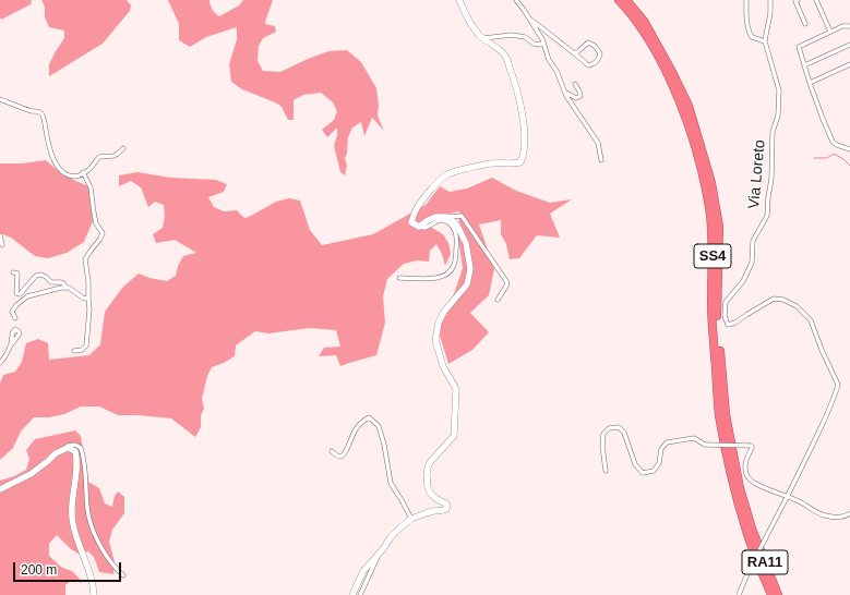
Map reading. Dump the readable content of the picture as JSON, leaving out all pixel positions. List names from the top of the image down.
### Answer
{
  "streets": {
    "highway": ["SS4", "RA11"],
    "street": ["Via Loreto"]
  },
  "crossings": [
    ["SS4", "RA11"]
  ],
  "scale_bar": "200 m"
}
